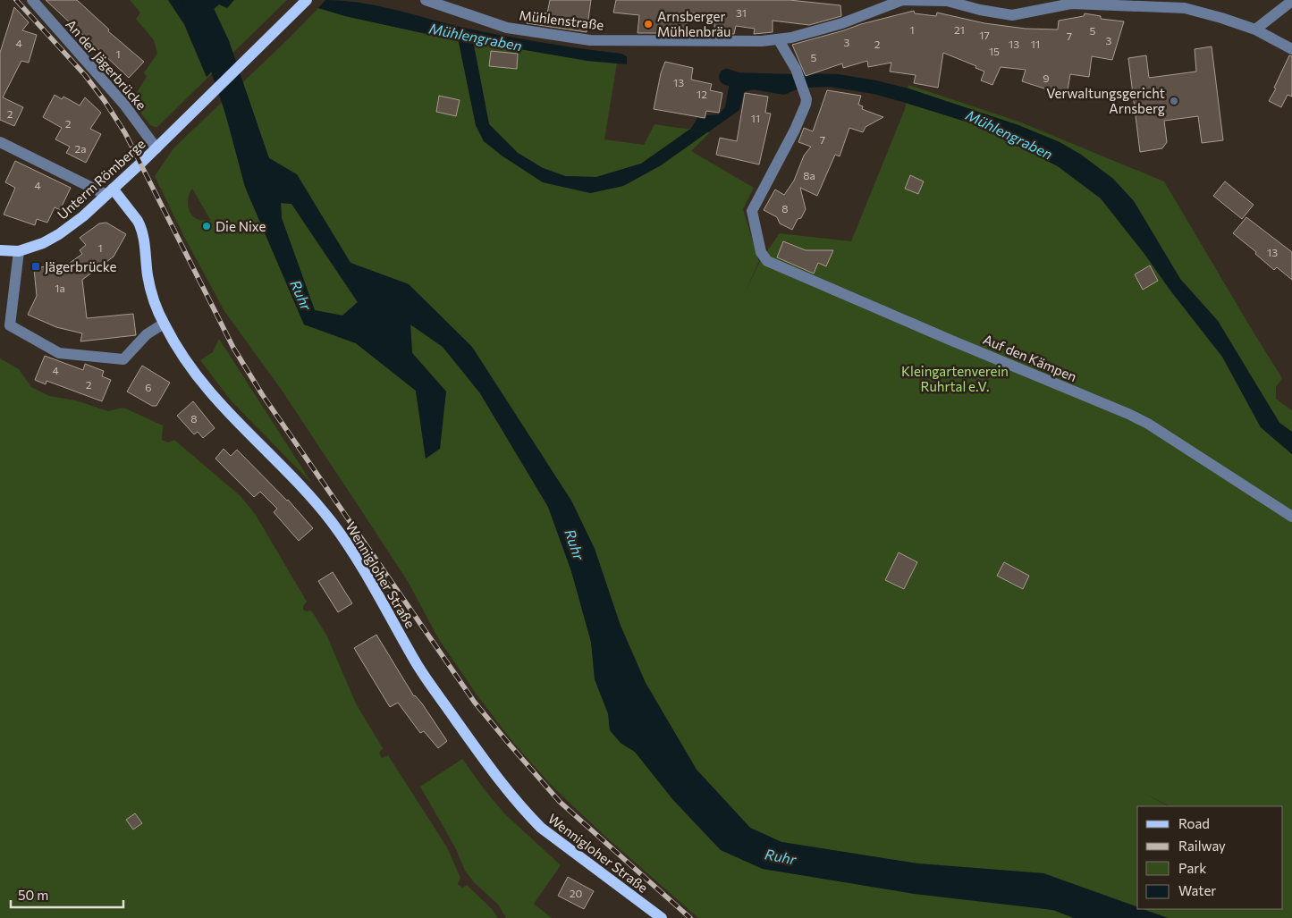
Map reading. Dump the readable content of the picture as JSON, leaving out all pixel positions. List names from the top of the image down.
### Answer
{
  "streets": {
    "main road": ["Unterm Römberge", "Wennigloher Straße"],
    "street": ["Mühlenstraße", "An der Jägerbrücke", "Auf den Kämpen"]
  },
  "crossings": [
    ["Mühlenstraße", "Auf den Kämpen"],
    ["An der Jägerbrücke", "Unterm Römberge"],
    ["Unterm Römberge", "Wennigloher Straße"]
  ],
  "water": ["Mühlengraben", "Ruhr"],
  "parks": ["Kleingartenverein Ruhrtal e.V."],
  "places": {
    "other": ["Arnsberger Mühlenbräu", "Verwaltungsgericht Arnsberg", "Die Nixe"],
    "transit": ["Jägerbrücke"]
  },
  "house_numbers": [
    "31",
    "1",
    "21",
    "5",
    "17",
    "7",
    "3",
    "3",
    "4",
    "2",
    "13",
    "11",
    "15",
    "1",
    "5",
    "9",
    "13",
    "12",
    "2",
    "11",
    "2",
    "7",
    "2a",
    "8a",
    "4",
    "8",
    "1",
    "13",
    "1a",
    "4",
    "2",
    "6",
    "8",
    "20"
  ],
  "legend": [
    "Road",
    "Railway",
    "Park",
    "Water"
  ],
  "scale_bar": "50 m"
}
